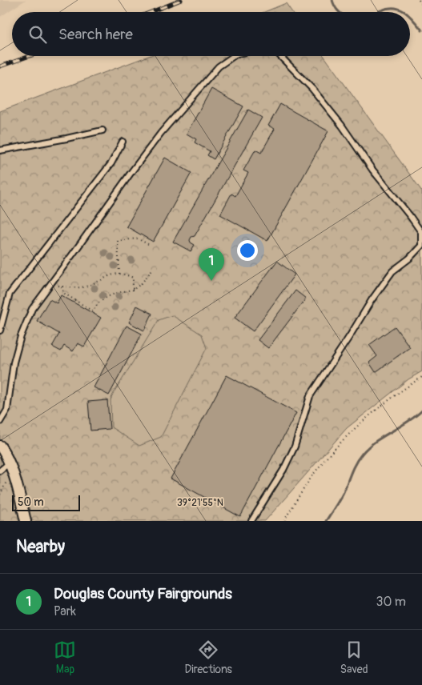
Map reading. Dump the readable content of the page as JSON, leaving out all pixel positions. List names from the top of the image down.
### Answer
{
  "scale_bar": "50 m",
  "page": {
    "search": "Search here",
    "pins": "1",
    "scale": "50 m",
    "heading": "Nearby",
    "list": [
      {
        "mark": "1",
        "name": "Douglas County Fairgrounds",
        "note": "Park",
        "value": "30 m"
      }
    ],
    "nav": ["Map", "Directions", "Saved"]
  },
  "coordinates": ["39°21'55\"N"]
}
